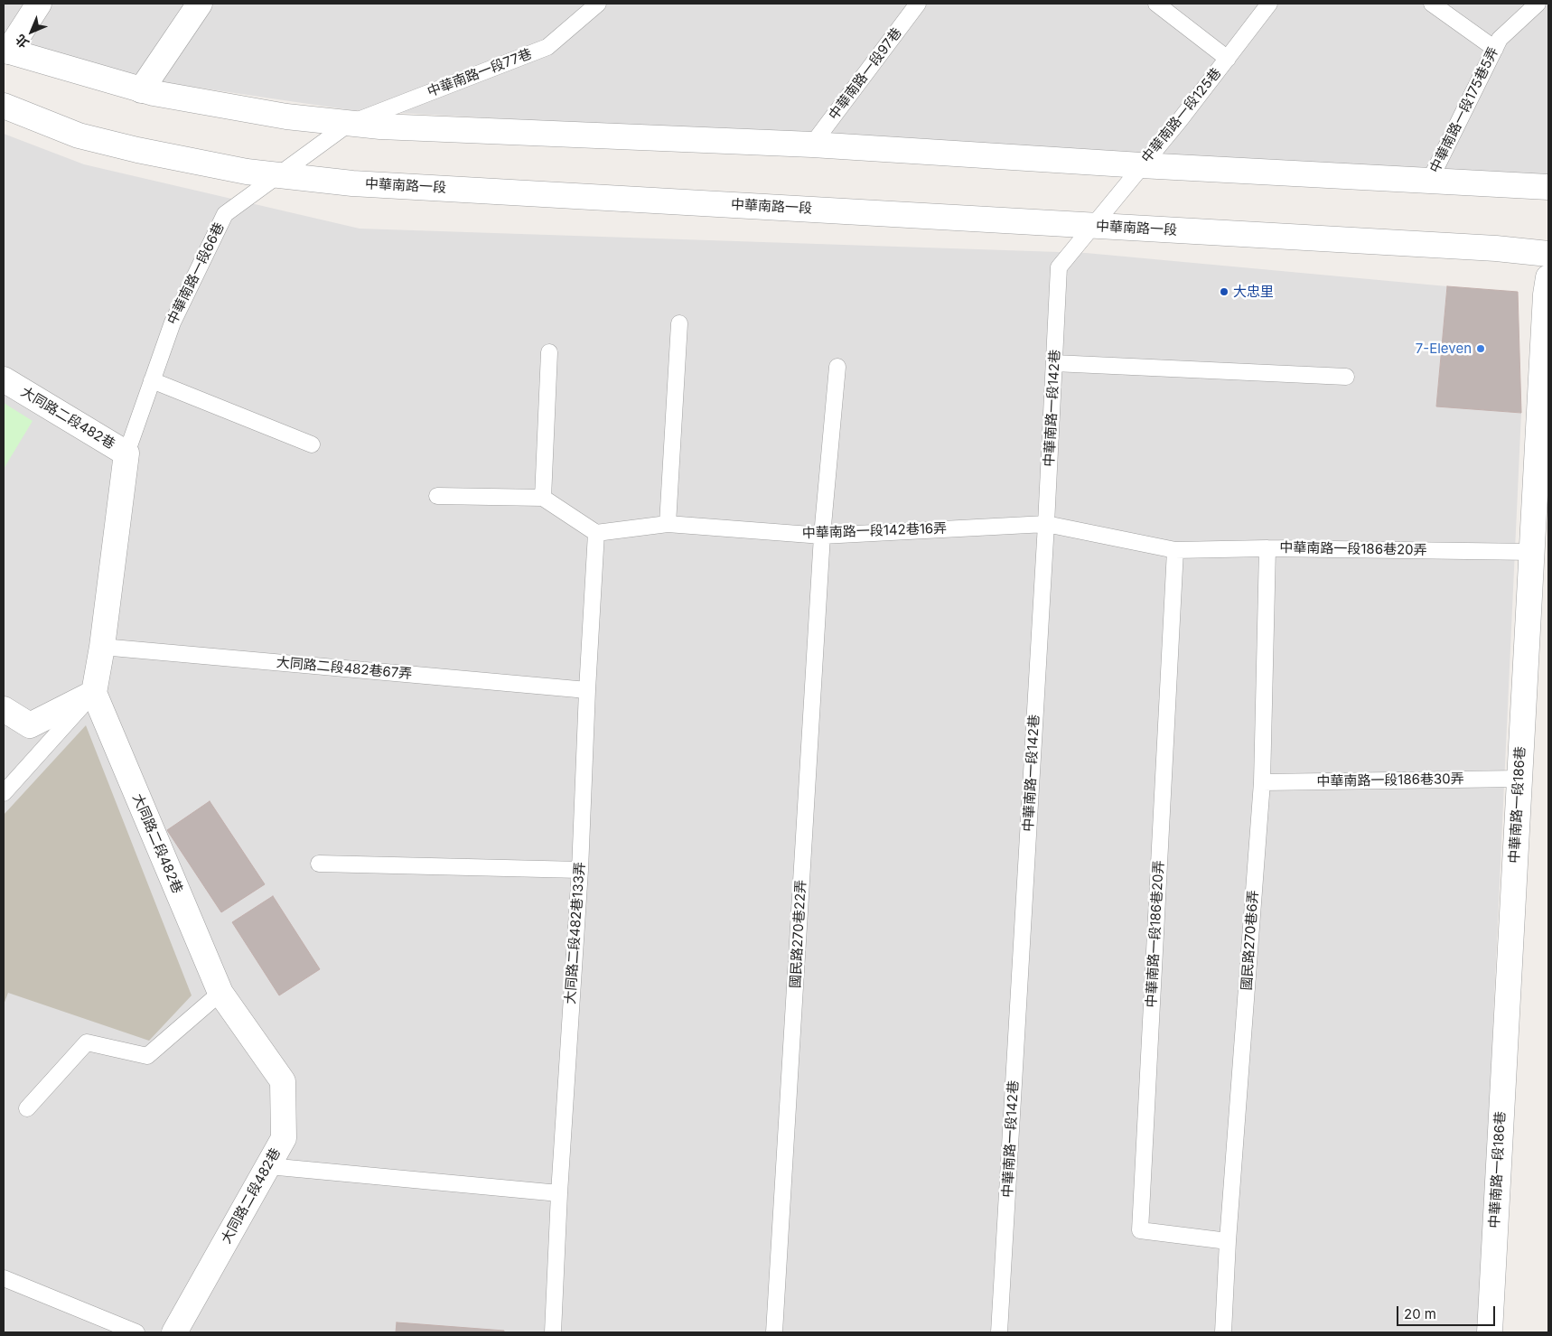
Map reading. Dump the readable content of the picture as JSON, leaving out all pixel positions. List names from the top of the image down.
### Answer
{
  "streets": {
    "street": ["中華南路一段", "大同路二段482巷", "中華南路一段186巷"],
    "lane": [
      "中華南路一段77巷",
      "中華南路一段97巷",
      "中華南路一段175巷5弄",
      "中華南路一段125巷",
      "中華南路一段66巷",
      "中華南路一段142巷",
      "中華南路一段142巷16弄",
      "中華南路一段186巷20弄",
      "大同路二段482巷67弄",
      "中華南路一段186巷30弄",
      "大同路二段482巷133弄",
      "國民路270巷22弄",
      "國民路270巷6弄"
    ]
  },
  "crossings": [
    ["中華南路一段77巷", "中華南路一段66巷"],
    ["中華南路一段125巷", "中華南路一段"],
    ["中華南路一段125巷", "中華南路一段142巷"],
    ["中華南路一段", "中華南路一段66巷"],
    ["中華南路一段", "中華南路一段142巷"],
    ["中華南路一段66巷", "大同路二段482巷"],
    ["中華南路一段142巷", "中華南路一段142巷16弄"],
    ["中華南路一段142巷", "中華南路一段186巷20弄"],
    ["大同路二段482巷", "大同路二段482巷67弄"],
    ["中華南路一段142巷16弄", "中華南路一段186巷20弄"],
    ["中華南路一段142巷16弄", "大同路二段482巷133弄"],
    ["中華南路一段142巷16弄", "國民路270巷22弄"],
    ["中華南路一段186巷20弄", "中華南路一段186巷"],
    ["中華南路一段186巷20弄", "國民路270巷6弄"],
    ["大同路二段482巷67弄", "大同路二段482巷133弄"],
    ["中華南路一段186巷30弄", "中華南路一段186巷"],
    ["中華南路一段186巷30弄", "國民路270巷6弄"]
  ],
  "places": ["大忠里", "7-Eleven"],
  "scale_bar": "20 m",
  "north": "bottom left"
}
